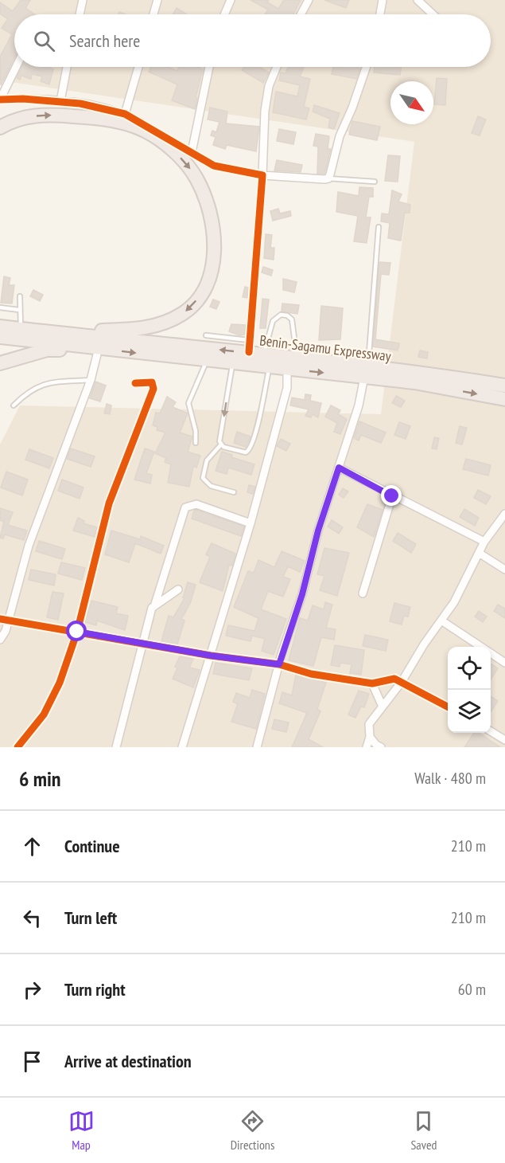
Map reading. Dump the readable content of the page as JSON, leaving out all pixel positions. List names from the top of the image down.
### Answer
{
  "streets": {
    "highway": ["Benin-Sagamu Expressway"]
  },
  "north": "bottom right",
  "page": {
    "search": "Search here",
    "heading": ["6 min", "Walk · 480 m"],
    "list": [
      ["Continue", "210 m"],
      ["Turn left", "210 m"],
      ["Turn right", "60 m"],
      "Arrive at destination"
    ],
    "nav": ["Map", "Directions", "Saved"]
  }
}
